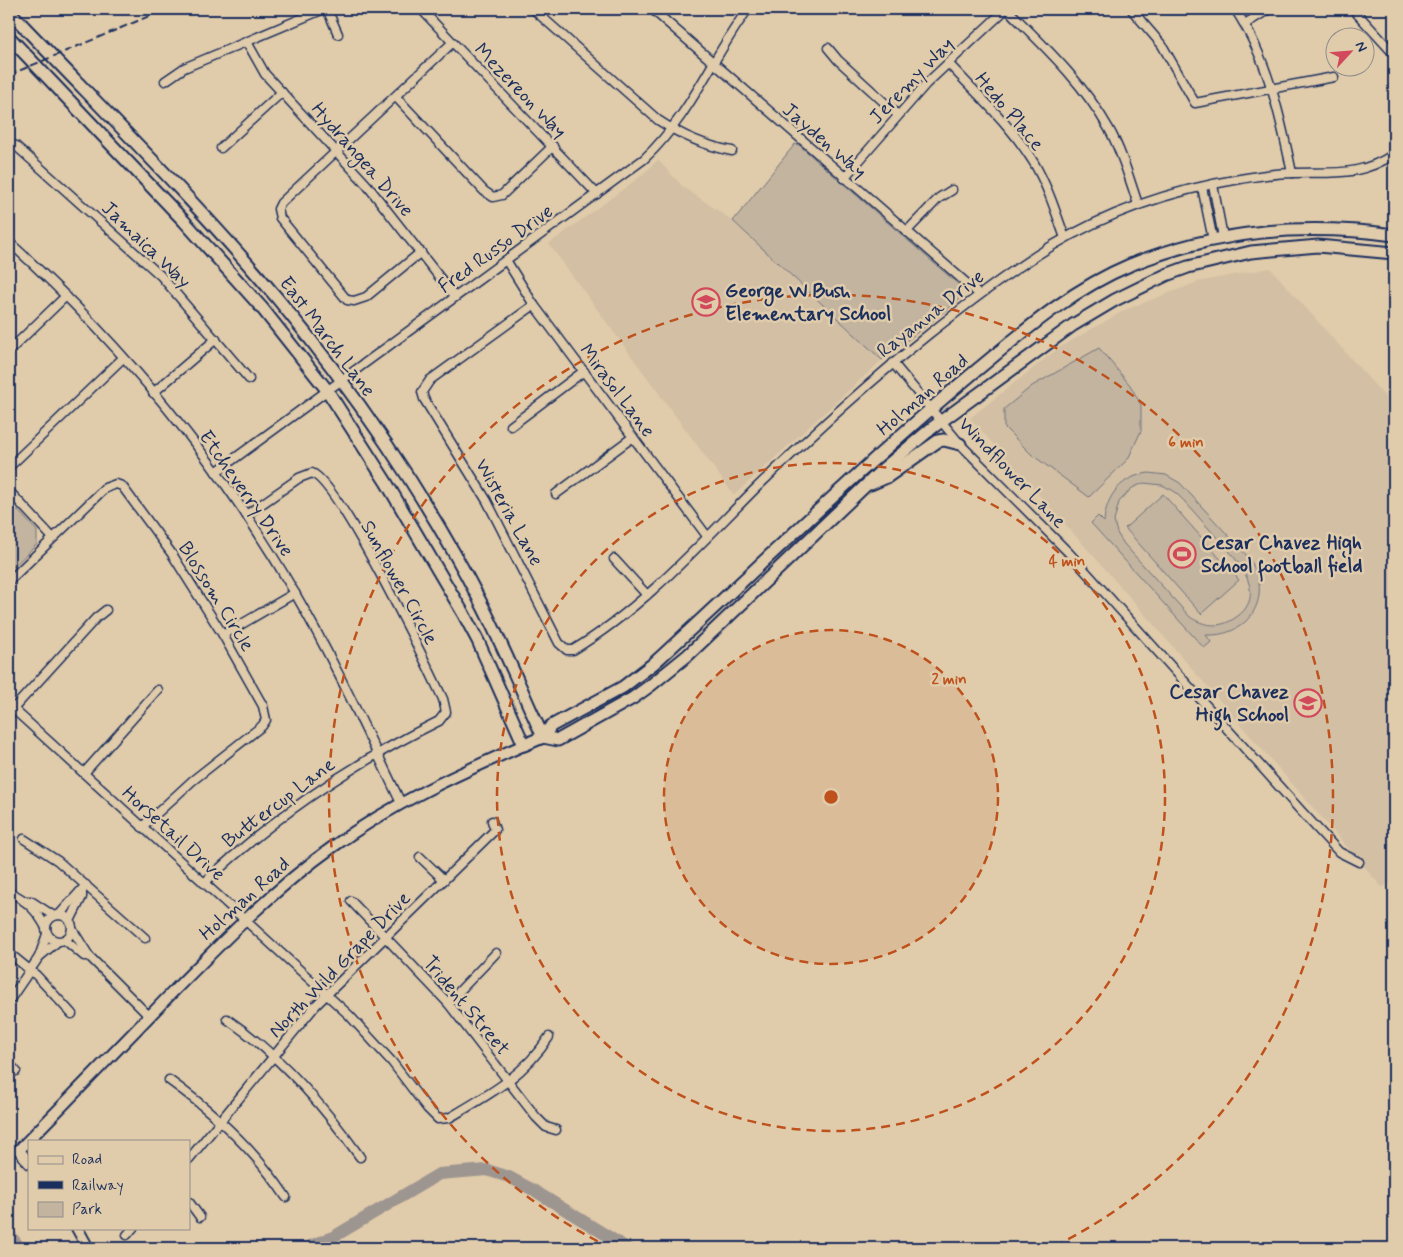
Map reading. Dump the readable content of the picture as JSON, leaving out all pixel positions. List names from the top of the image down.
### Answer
{
  "streets": {
    "main road": ["East March Lane", "Holman Road"],
    "street": [
      "Jeremy Way",
      "Mezereon Way",
      "Hedo Place",
      "Jayden Way",
      "Hydrangea Drive",
      "Jamaica Way",
      "Fred Russo Drive",
      "Rayanna Drive",
      "Mirasol Lane",
      "Windflower Lane",
      "Etcheverry Drive",
      "Wisteria Lane",
      "Sunflower Circle",
      "Blossom Circle",
      "Buttercup Lane",
      "Horsetail Drive",
      "North Wild Grape Drive",
      "Trident Street"
    ]
  },
  "crossings": [
    ["Jeremy Way", "Hedo Place"],
    ["Jeremy Way", "Jayden Way"],
    ["Mezereon Way", "Fred Russo Drive"],
    ["Hedo Place", "Rayanna Drive"],
    ["Jayden Way", "Fred Russo Drive"],
    ["Jayden Way", "Rayanna Drive"],
    ["Hydrangea Drive", "Fred Russo Drive"],
    ["Fred Russo Drive", "East March Lane"],
    ["Fred Russo Drive", "Mirasol Lane"],
    ["Fred Russo Drive", "Etcheverry Drive"],
    ["Rayanna Drive", "Mirasol Lane"],
    ["Rayanna Drive", "Windflower Lane"],
    ["Rayanna Drive", "Wisteria Lane"],
    ["East March Lane", "Holman Road"],
    ["Mirasol Lane", "Wisteria Lane"],
    ["Holman Road", "Windflower Lane"],
    ["Holman Road", "Etcheverry Drive"],
    ["Holman Road", "Horsetail Drive"],
    ["Etcheverry Drive", "Sunflower Circle"],
    ["Etcheverry Drive", "Buttercup Lane"],
    ["Sunflower Circle", "Buttercup Lane"],
    ["Blossom Circle", "Horsetail Drive"],
    ["Buttercup Lane", "Horsetail Drive"],
    ["Horsetail Drive", "North Wild Grape Drive"],
    ["Horsetail Drive", "Trident Street"],
    ["North Wild Grape Drive", "Trident Street"]
  ],
  "places": {
    "school or university": ["George W Bush Elementary School", "Cesar Chavez High School"],
    "sports": ["Cesar Chavez High School football field"]
  },
  "legend": ["Road", "Railway", "Park"],
  "north": "top right",
  "rings": ["6 min", "4 min", "2 min"]
}
